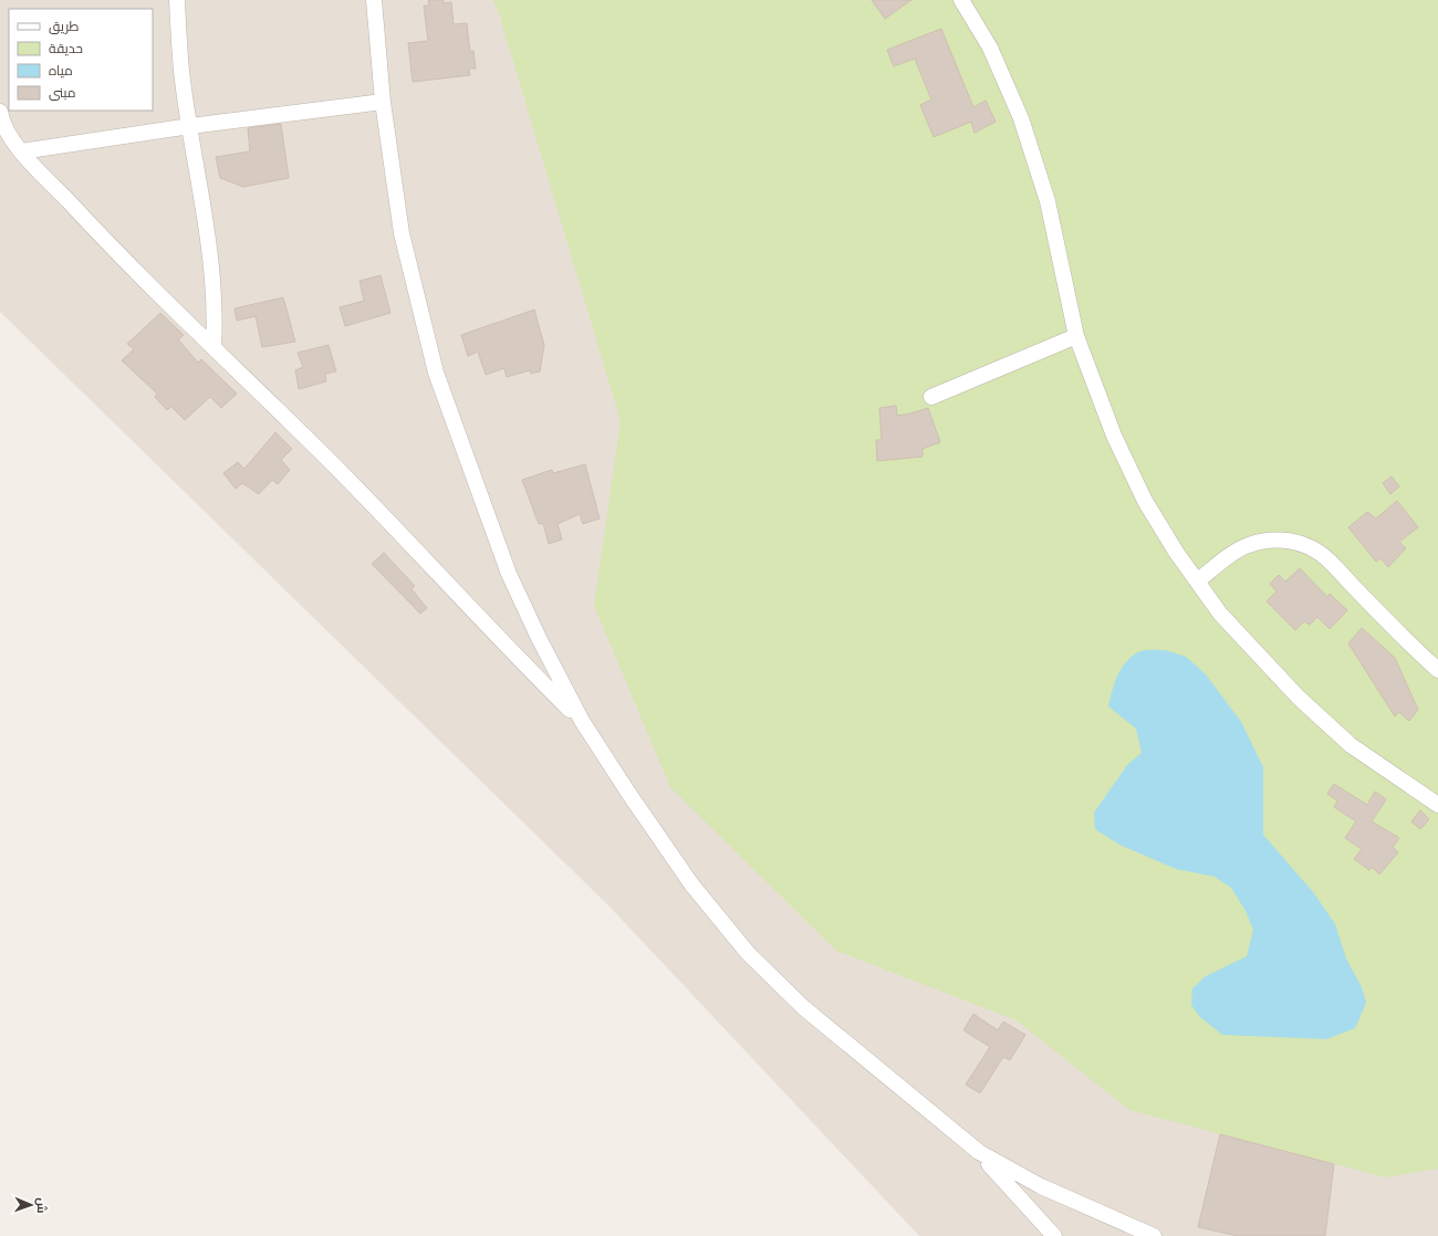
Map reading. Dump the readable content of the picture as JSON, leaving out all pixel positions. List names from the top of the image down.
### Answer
{
  "legend": [
    "طريق",
    "حديقة",
    "مياه",
    "مبنى"
  ],
  "north": "right"
}
